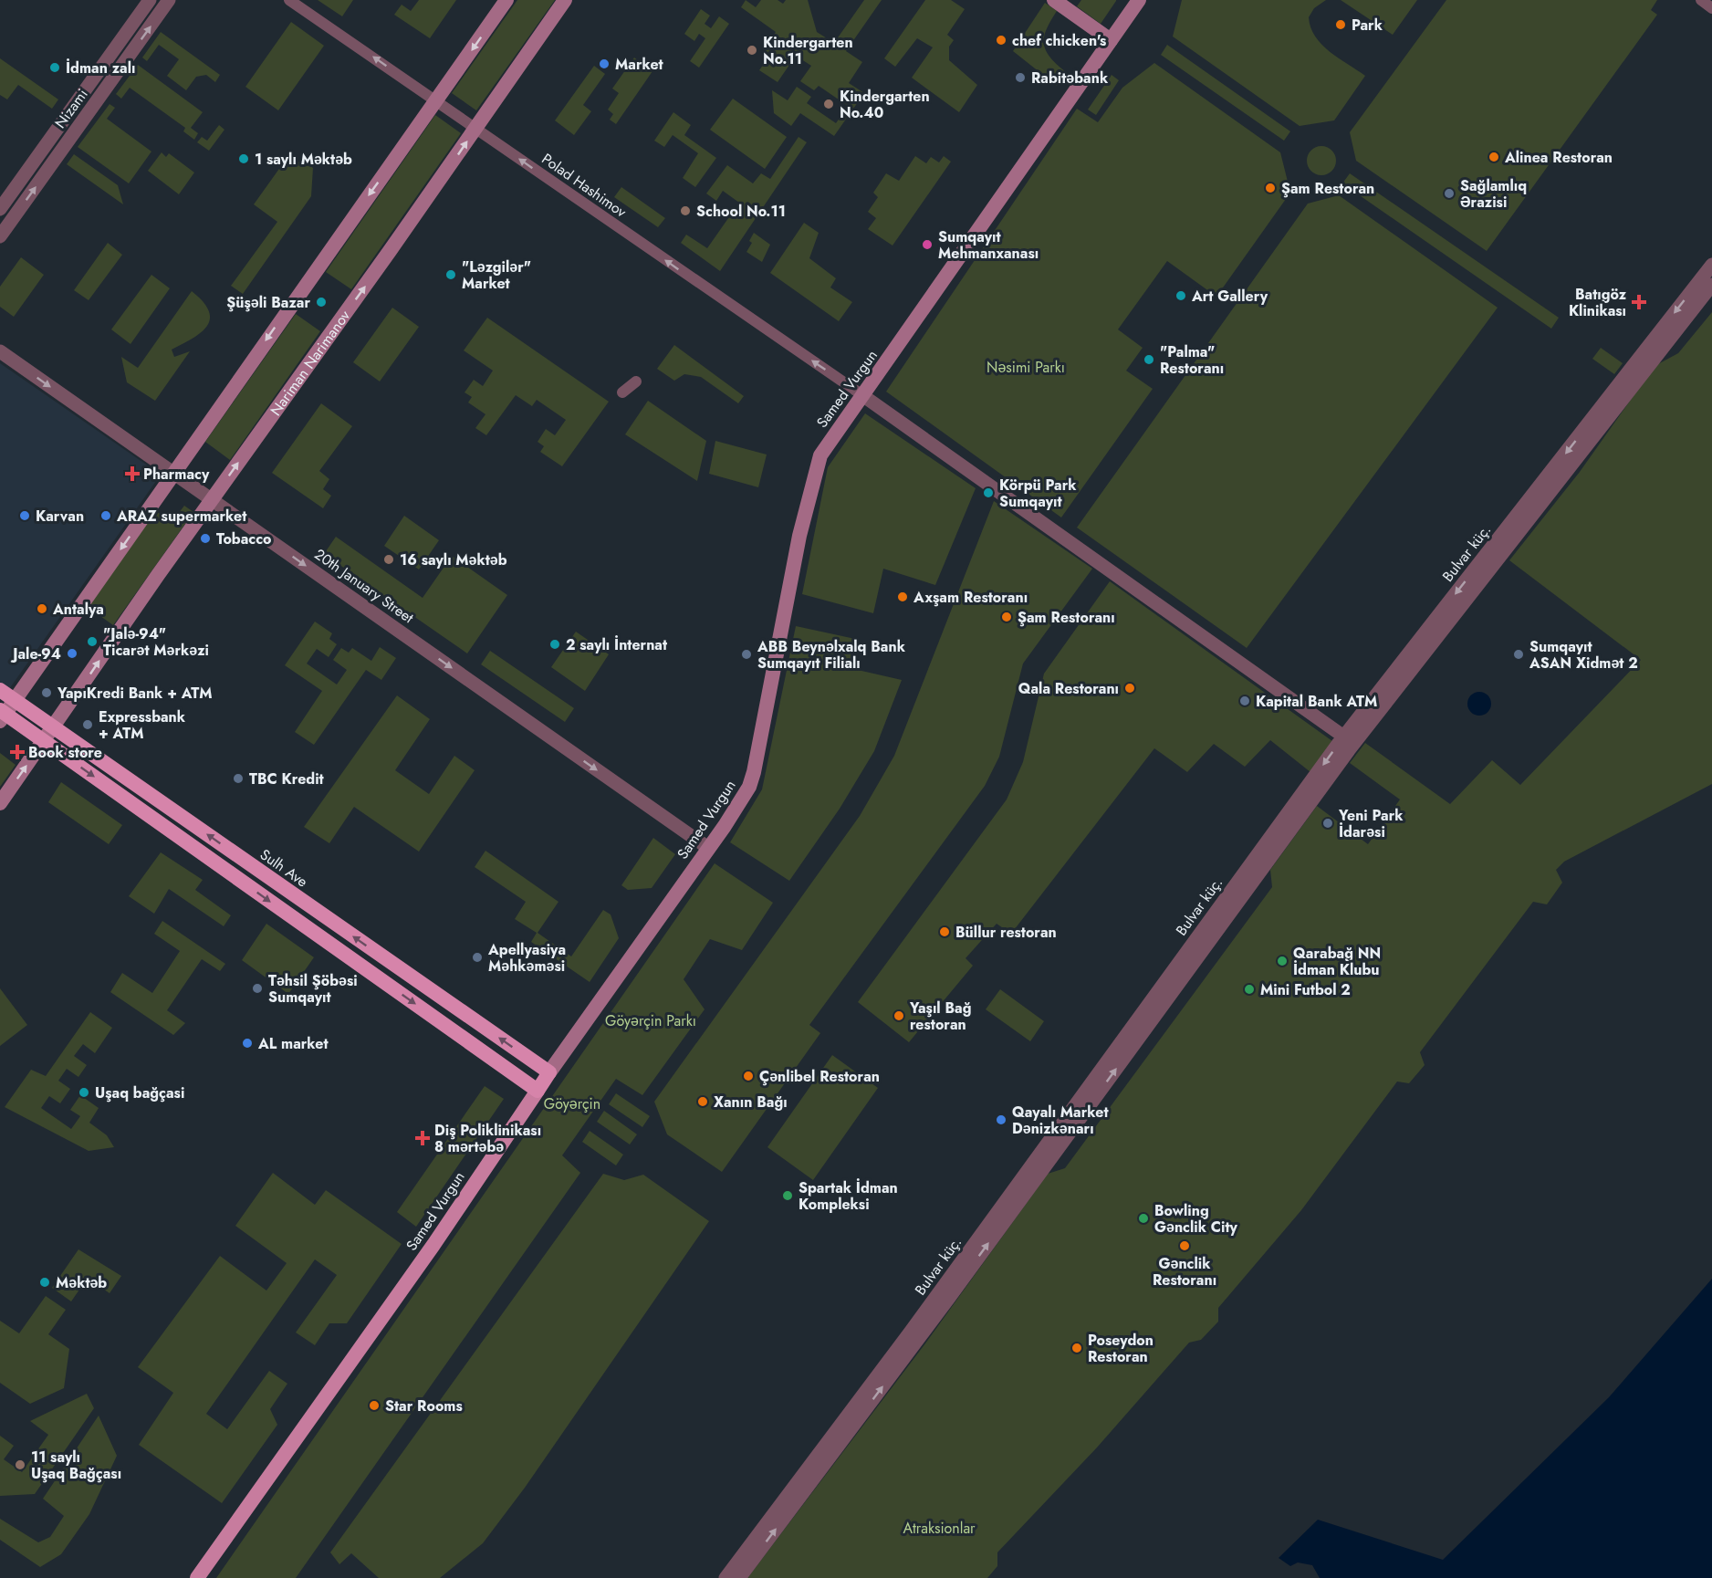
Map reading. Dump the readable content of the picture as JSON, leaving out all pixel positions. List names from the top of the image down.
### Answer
{
  "streets": {
    "highway": ["Samed Vurgun", "Sulh Ave"],
    "main road": ["Nariman Narimanov"],
    "street": [
      "Nizami",
      "Polad Hashimov",
      "Bulvar küç.",
      "20th January Street"
    ]
  },
  "crossings": [
    ["Polad Hashimov", "Nariman Narimanov"],
    ["Polad Hashimov", "Samed Vurgun"],
    ["Nariman Narimanov", "20th January Street"],
    ["Nariman Narimanov", "Sulh Ave"],
    ["Samed Vurgun", "20th January Street"],
    ["Samed Vurgun", "Sulh Ave"]
  ],
  "one_way": ["Polad Hashimov", "20th January Street"],
  "parks": [
    "Nəsimi Parkı",
    "Göyərçin Parkı",
    "Göyərçin",
    "Atraksionlar"
  ],
  "places": {
    "other": [
      "Park",
      "chef chicken's",
      "Kindergarten No.11",
      "Market",
      "İdman zalı",
      "Rabitəbank",
      "Kindergarten No.40",
      "Alinea Restoran",
      "1 saylı Məktəb",
      "Şam Restoran",
      "Sağlamlıq Ərazisi",
      "School No.11",
      "Sumqayıt Mehmanxanası",
      "\"Ləzgilər\" Market",
      "Art Gallery",
      "Şüşəli Bazar",
      "\"Palma\" Restoranı",
      "Körpü Park Sumqayıt",
      "Karvan",
      "ARAZ supermarket",
      "Tobacco",
      "16 saylı Məktəb",
      "Axşam Restoranı",
      "Antalya",
      "Şam Restoranı",
      "\"Jalə-94\" Ticarət Mərkəzi",
      "2 saylı İnternat",
      "Jale-94",
      "ABB Beynəlxalq Bank Sumqayıt Filialı",
      "Sumqayıt ASAN Xidmət 2",
      "Qala Restoranı",
      "YapıKredi Bank + ATM",
      "Kapital Bank ATM",
      "Expressbank + ATM",
      "TBC Kredit",
      "Yeni Park İdarəsi",
      "Büllur restoran",
      "Apellyasiya Məhkəməsi",
      "Qarabağ NN İdman Klubu",
      "Təhsil Şöbəsi Sumqayıt",
      "Mini Futbol 2",
      "Yaşıl Bağ restoran",
      "AL market",
      "Çənlibel Restoran",
      "Uşaq bağçasi",
      "Xanın Bağı",
      "Qayalı Market Dənizkənarı",
      "Spartak İdman Kompleksi",
      "Bowling Gәnclik City",
      "Gənclik Restoranı",
      "Məktəb",
      "Poseydon Restoran",
      "Star Rooms",
      "11 saylı Uşaq Bağçası"
    ],
    "health": [
      "Batıgöz Klinikası",
      "Pharmacy",
      "Book store",
      "Diş Poliklinikası 8 mərtəbə"
    ]
  }
}
